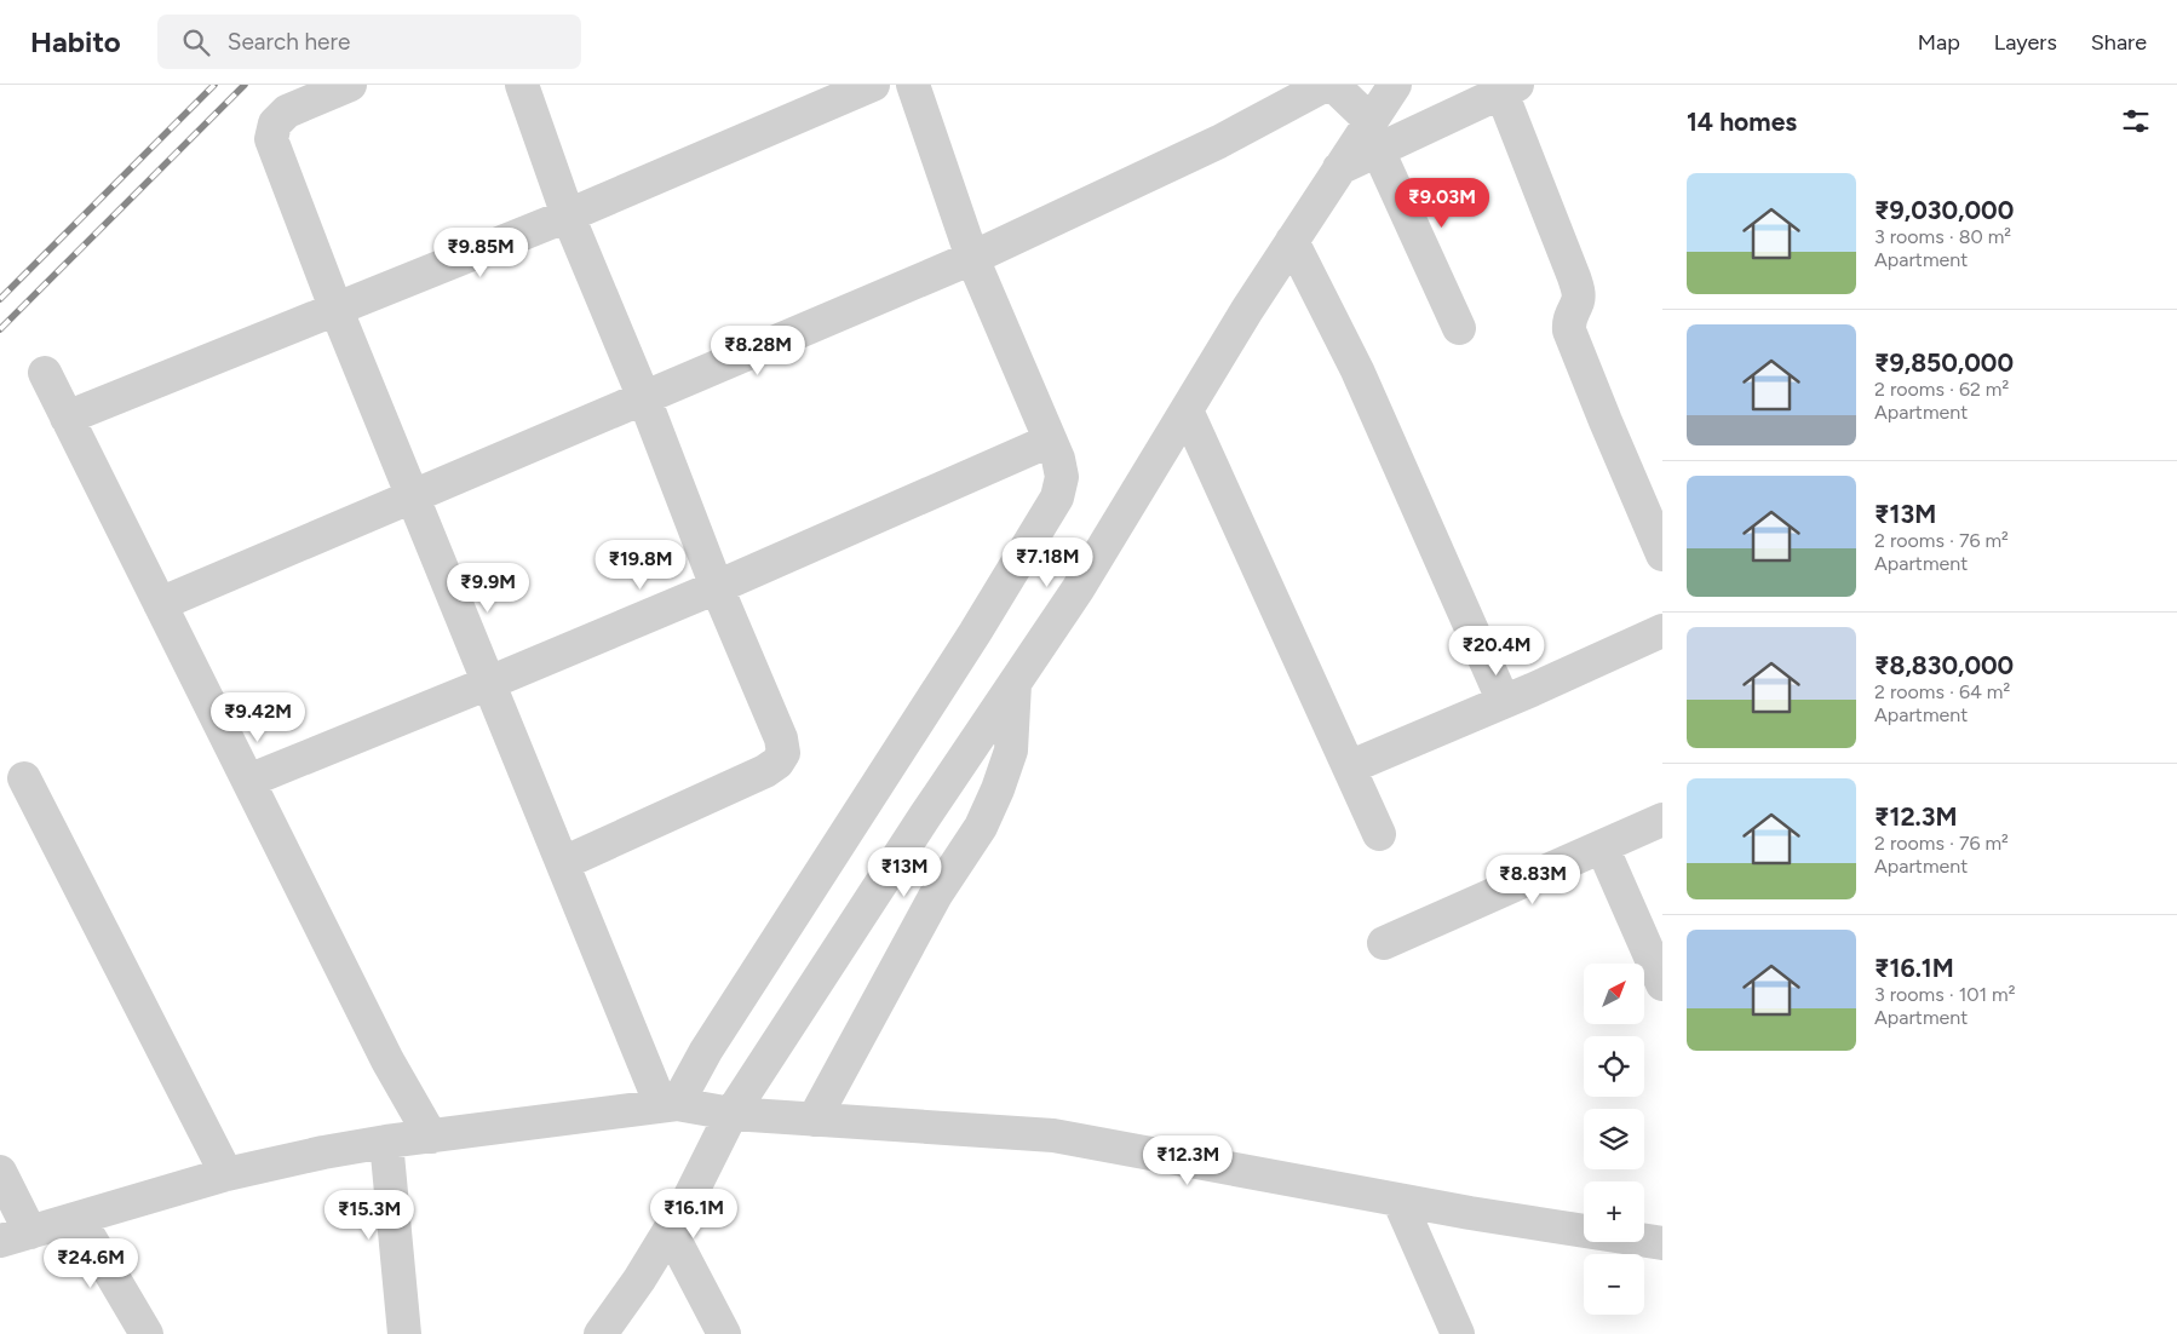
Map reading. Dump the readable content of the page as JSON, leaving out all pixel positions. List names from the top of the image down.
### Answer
{
  "north": "top right",
  "page": {
    "header": "Habito",
    "search": "Search here",
    "nav": ["Map", "Layers", "Share"],
    "heading": "14 homes",
    "list": [
      {
        "name": "₹9,030,000",
        "note": "3 rooms · 80 m² · Apartment"
      },
      {
        "name": "₹9,850,000",
        "note": "2 rooms · 62 m² · Apartment"
      },
      {
        "name": "₹13M",
        "note": "2 rooms · 76 m² · Apartment"
      },
      {
        "name": "₹8,830,000",
        "note": "2 rooms · 64 m² · Apartment"
      },
      {
        "name": "₹12.3M",
        "note": "2 rooms · 76 m² · Apartment"
      },
      {
        "name": "₹16.1M",
        "note": "3 rooms · 101 m² · Apartment"
      }
    ],
    "price": [
      "₹9.03M",
      "₹9.85M",
      "₹8.28M",
      "₹7.18M",
      "₹19.8M",
      "₹9.9M",
      "₹20.4M",
      "₹9.42M",
      "₹13M",
      "₹8.83M",
      "₹12.3M",
      "₹16.1M",
      "₹15.3M",
      "₹24.6M"
    ],
    "map_buttons": ["+", "−"]
  }
}
